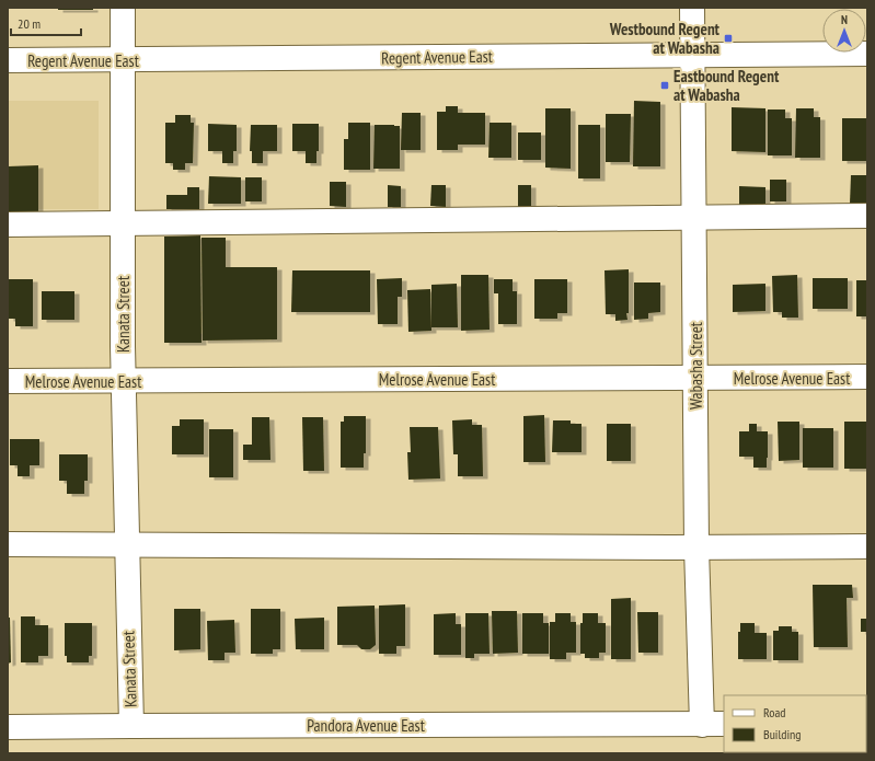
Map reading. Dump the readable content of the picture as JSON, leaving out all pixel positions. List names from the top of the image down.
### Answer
{
  "streets": {
    "street": [
      "Regent Avenue East",
      "Kanata Street",
      "Wabasha Street",
      "Melrose Avenue East",
      "Pandora Avenue East"
    ]
  },
  "crossings": [
    ["Regent Avenue East", "Kanata Street"],
    ["Regent Avenue East", "Wabasha Street"],
    ["Kanata Street", "Melrose Avenue East"],
    ["Kanata Street", "Pandora Avenue East"],
    ["Wabasha Street", "Melrose Avenue East"],
    ["Wabasha Street", "Pandora Avenue East"]
  ],
  "places": {
    "transit": ["Westbound Regent at Wabasha", "Eastbound Regent at Wabasha"]
  },
  "legend": ["Road", "Building"],
  "scale_bar": "20 m",
  "north": "top"
}
